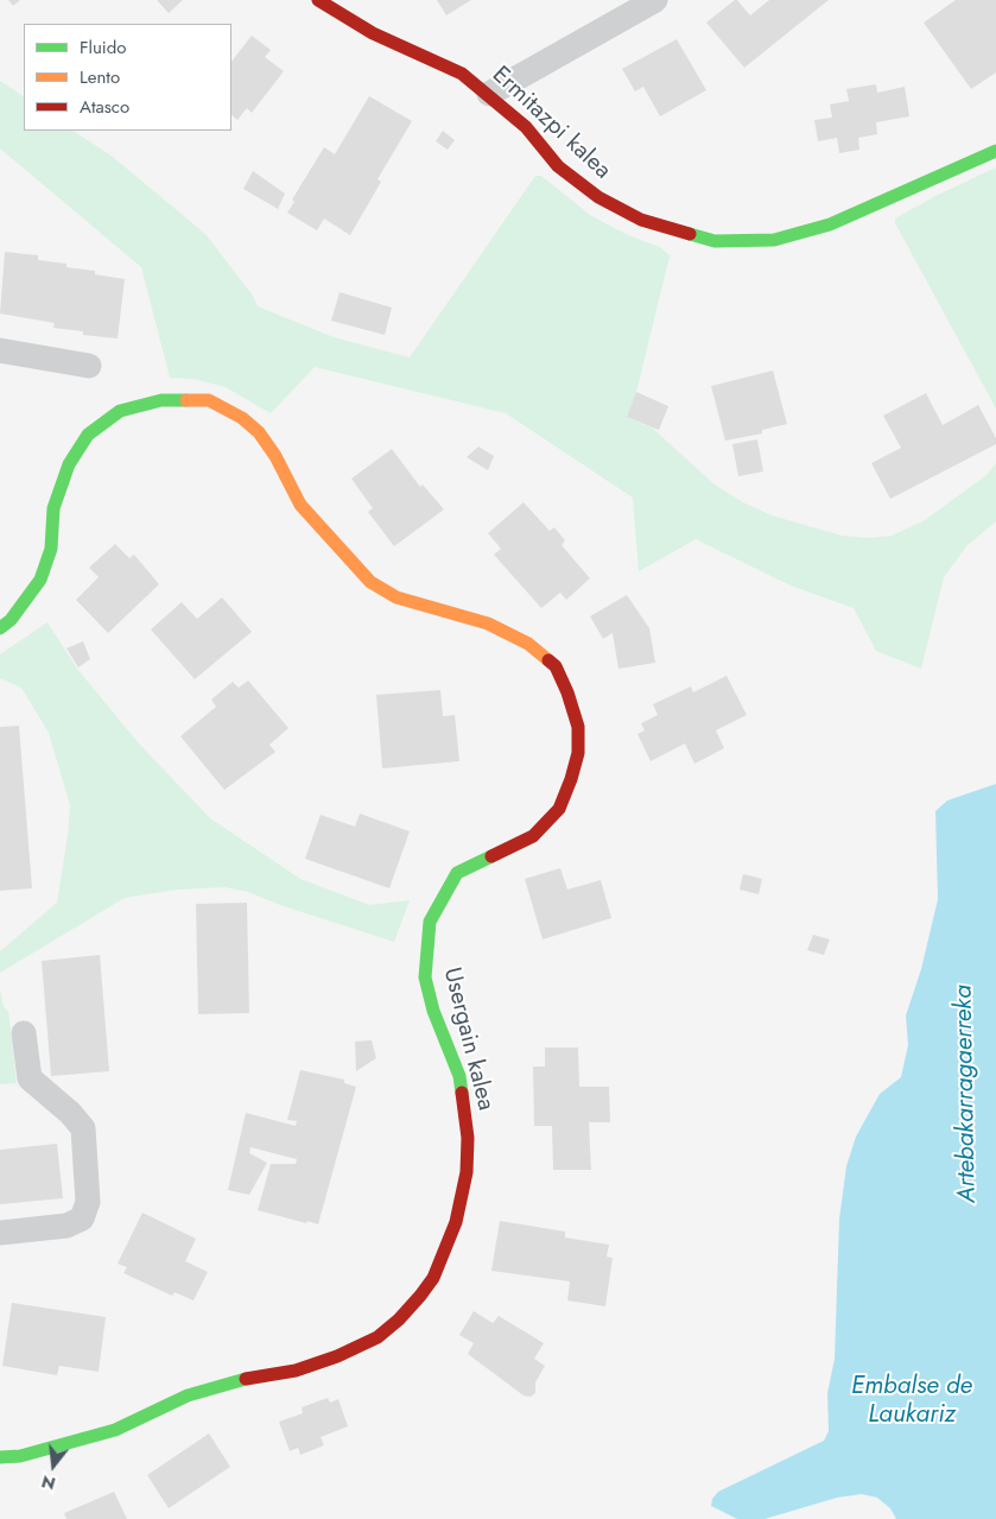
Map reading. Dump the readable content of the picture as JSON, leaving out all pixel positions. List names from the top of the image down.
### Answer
{
  "streets": {
    "street": ["Ermitazpi kalea", "Usergain kalea"]
  },
  "water": ["Artebakarragaerreka", "Embalse de Laukariz"],
  "legend": ["Fluido", "Lento", "Atasco"],
  "north": "bottom"
}
